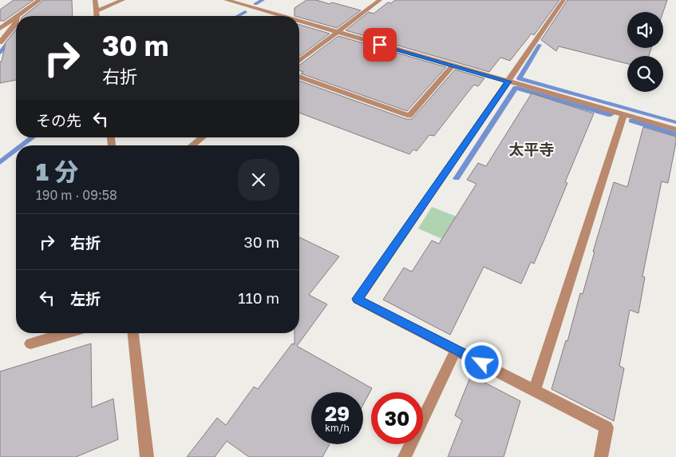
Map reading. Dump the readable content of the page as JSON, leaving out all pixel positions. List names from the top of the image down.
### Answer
{
  "districts": ["太平寺"],
  "page": {
    "turn": ["30 m", "右折"],
    "then": "その先",
    "heading": ["1 分", "190 m · 09:58"],
    "list": [
      {
        "name": "右折",
        "value": "30 m"
      },
      {
        "name": "左折",
        "value": "110 m"
      }
    ],
    "speed": "29 km/h",
    "limit": "30"
  }
}
